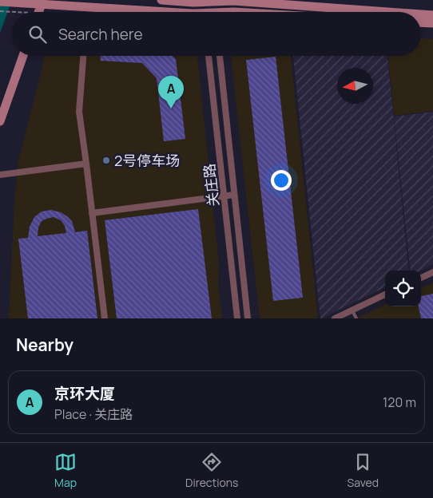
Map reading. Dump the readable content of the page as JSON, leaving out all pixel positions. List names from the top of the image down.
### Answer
{
  "streets": {
    "street": ["关庄路"]
  },
  "places": ["2号停车场"],
  "north": "left",
  "page": {
    "search": "Search here",
    "pins": "A",
    "heading": "Nearby",
    "list": [
      {
        "mark": "A",
        "name": "京环大厦",
        "note": "Place · 关庄路",
        "value": "120 m"
      }
    ],
    "nav": ["Map", "Directions", "Saved"]
  }
}
